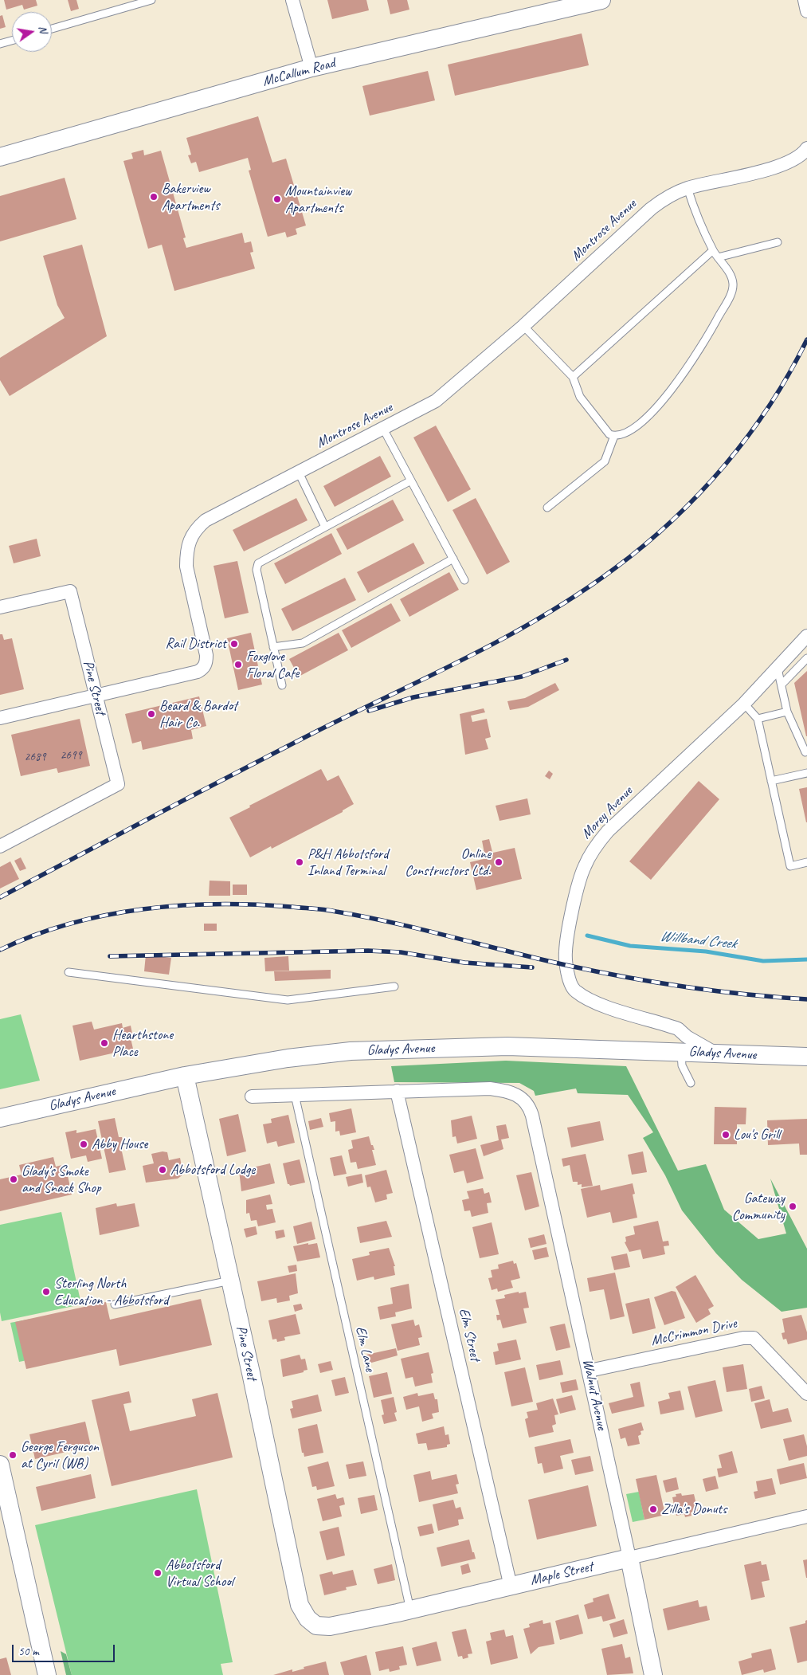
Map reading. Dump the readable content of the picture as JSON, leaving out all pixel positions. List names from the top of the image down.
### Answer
{
  "streets": {
    "street": [
      "McCallum Road",
      "Montrose Avenue",
      "Pine Street",
      "Morey Avenue",
      "Gladys Avenue",
      "McCrimmon Drive",
      "Elm Street",
      "Walnut Avenue",
      "Maple Street"
    ],
    "lane": ["Elm Lane"]
  },
  "crossings": [
    ["Montrose Avenue", "Pine Street"],
    ["Pine Street", "Gladys Avenue"],
    ["Pine Street", "Maple Street"],
    ["Morey Avenue", "Gladys Avenue"],
    ["McCrimmon Drive", "Walnut Avenue"],
    ["Elm Street", "Walnut Avenue"],
    ["Elm Street", "Maple Street"],
    ["Elm Lane", "Maple Street"],
    ["Walnut Avenue", "Maple Street"]
  ],
  "water": ["Willband Creek"],
  "places": [
    "Bakerview Apartments",
    "Mountainview Apartments",
    "Rail District",
    "Foxglove Floral Cafe",
    "Beard & Bardot Hair Co.",
    "P&H Abbotsford Inland Terminal",
    "Online Constructors Ltd.",
    "Hearthstone Place",
    "Lou's Grill",
    "Abby House",
    "Abbotsford Lodge",
    "Glady's Smoke and Snack Shop",
    "Gateway Community",
    "Sterling North Education - Abbotsford",
    "George Ferguson at Cyril (WB)",
    "Zilla's Donuts",
    "Abbotsford Virtual School"
  ],
  "house_numbers": ["2699", "2689"],
  "scale_bar": "50 m",
  "north": "right"
}
